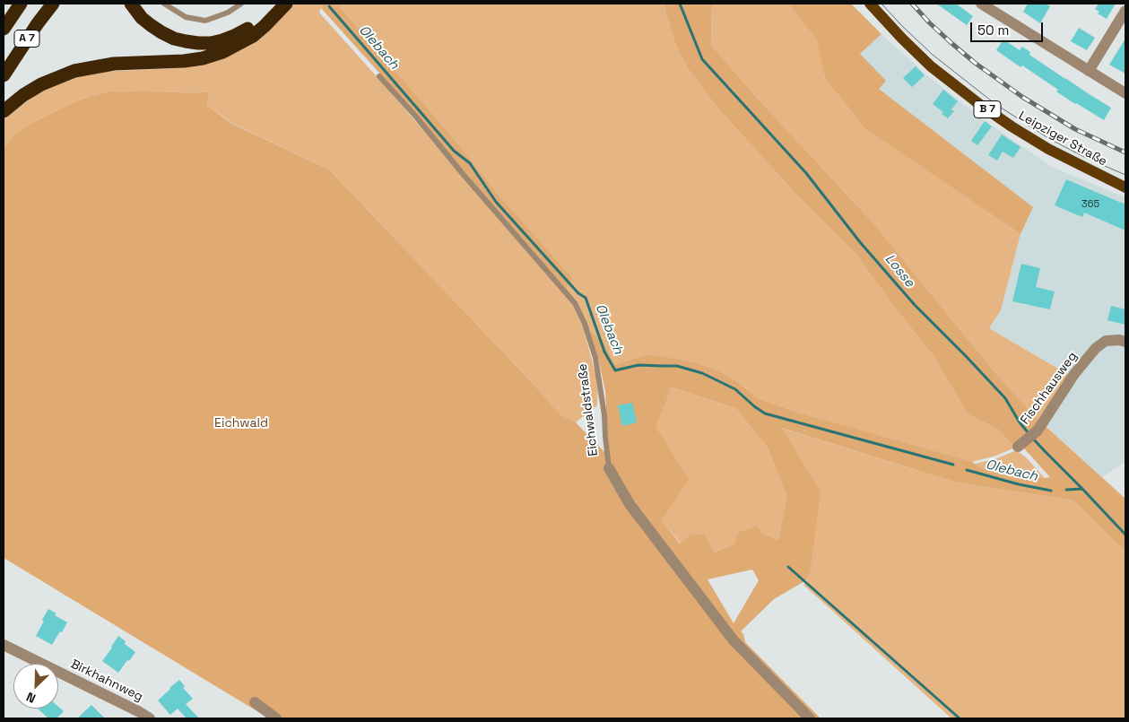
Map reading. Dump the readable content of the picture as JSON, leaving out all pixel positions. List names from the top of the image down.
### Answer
{
  "streets": {
    "highway": ["A 7"],
    "main road": ["B 7", "Leipziger Straße"],
    "street": ["Fischhausweg", "Eichwaldstraße", "Birkhahnweg"]
  },
  "water": ["Olebach", "Losse"],
  "parks": ["Eichwald"],
  "house_numbers": ["365"],
  "scale_bar": "50 m",
  "north": "bottom left"
}
